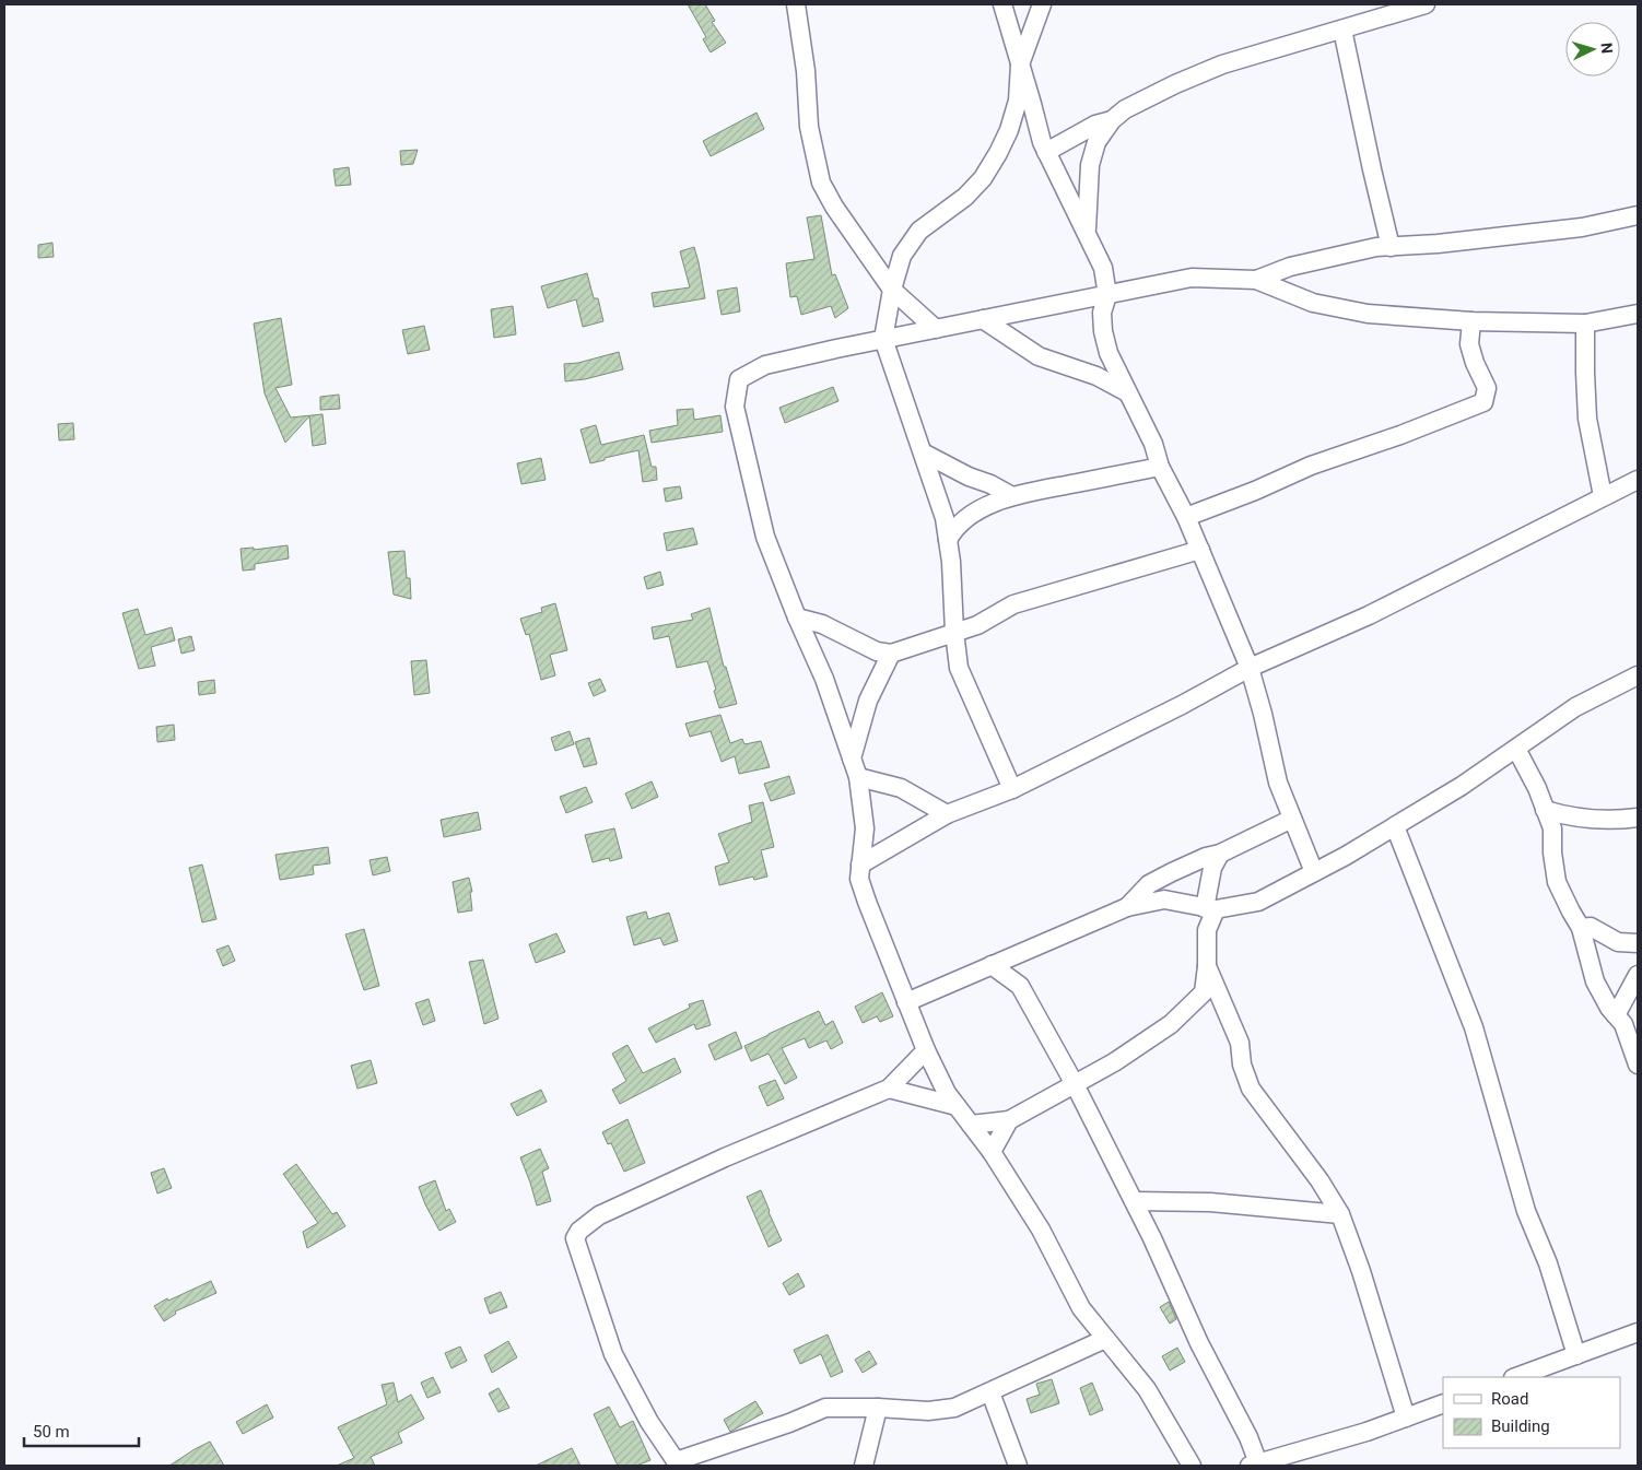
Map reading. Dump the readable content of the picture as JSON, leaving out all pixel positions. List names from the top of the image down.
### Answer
{
  "legend": ["Road", "Building"],
  "scale_bar": "50 m",
  "north": "right"
}
